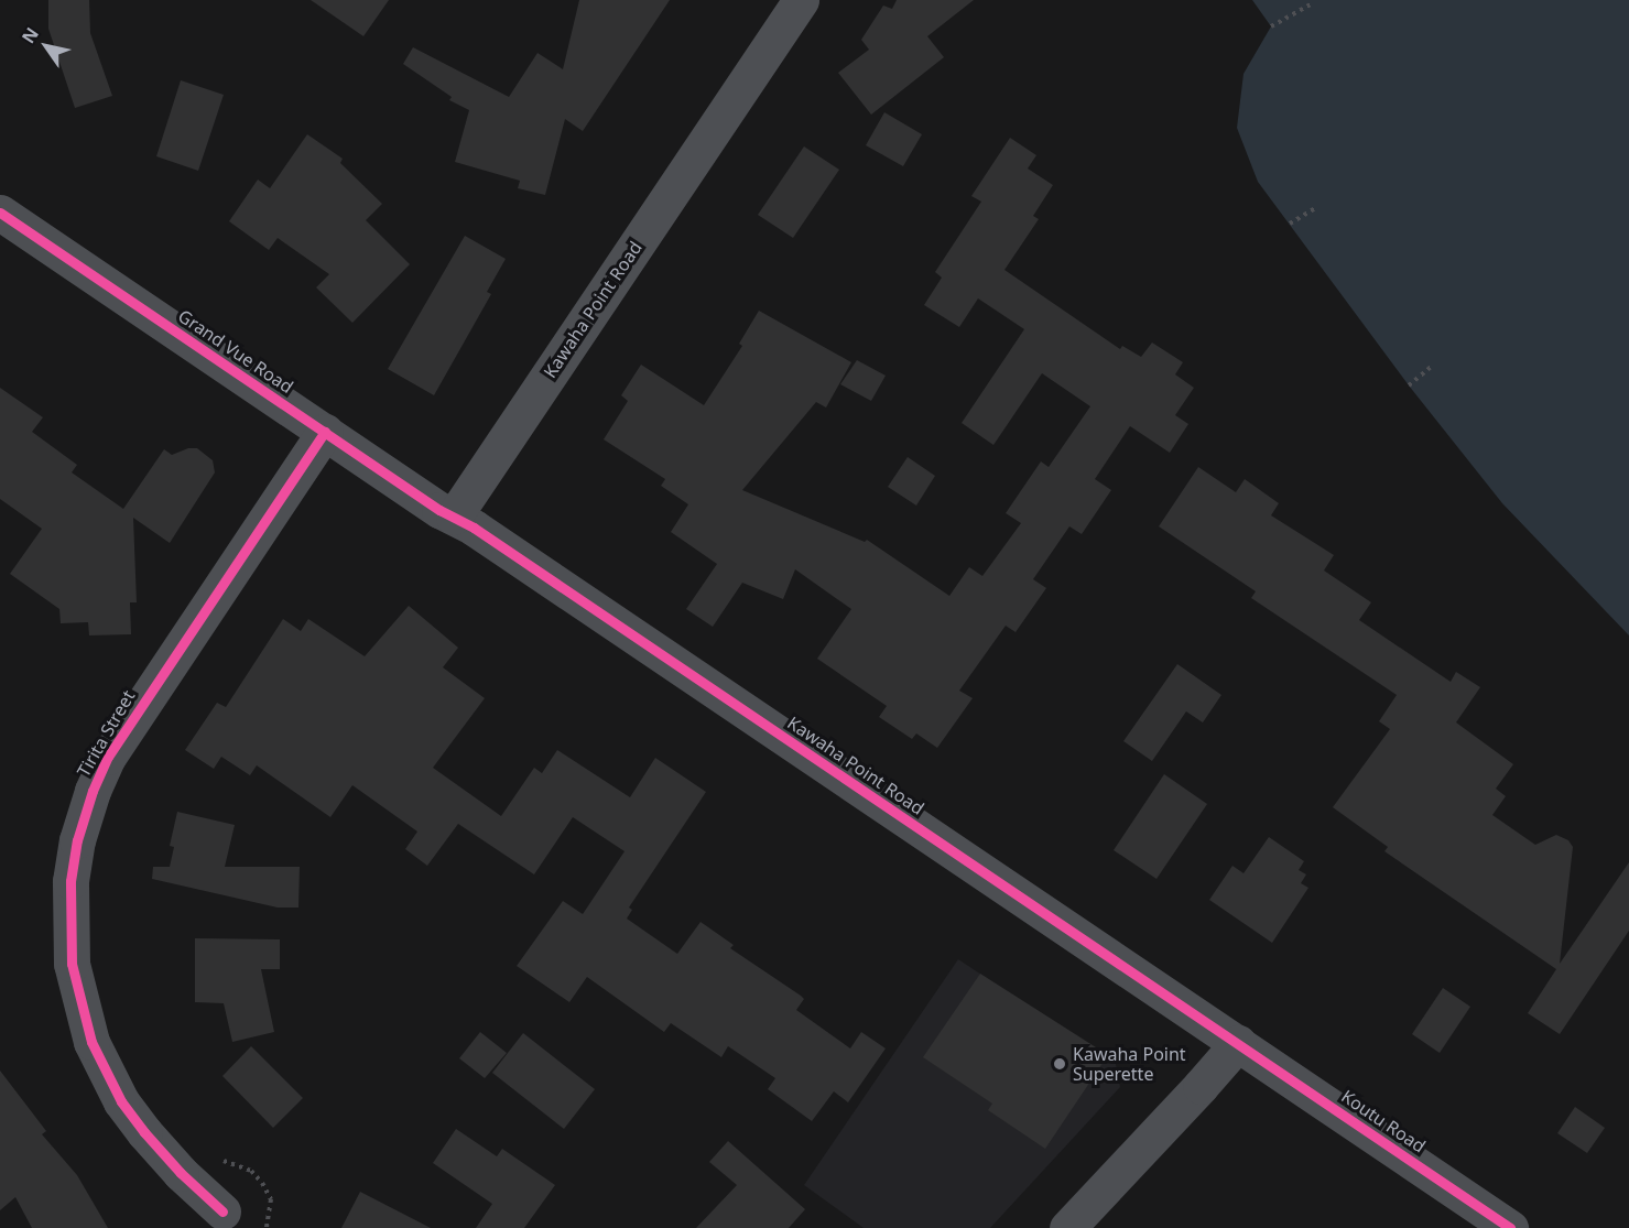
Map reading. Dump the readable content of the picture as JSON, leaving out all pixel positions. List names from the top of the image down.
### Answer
{
  "streets": {
    "street": [
      "Kawaha Point Road",
      "Grand Vue Road",
      "Tirita Street",
      "Koutu Road"
    ]
  },
  "crossings": [
    ["Kawaha Point Road", "Grand Vue Road"],
    ["Kawaha Point Road", "Koutu Road"],
    ["Grand Vue Road", "Tirita Street"]
  ],
  "places": ["Kawaha Point Superette"],
  "north": "top left"
}
